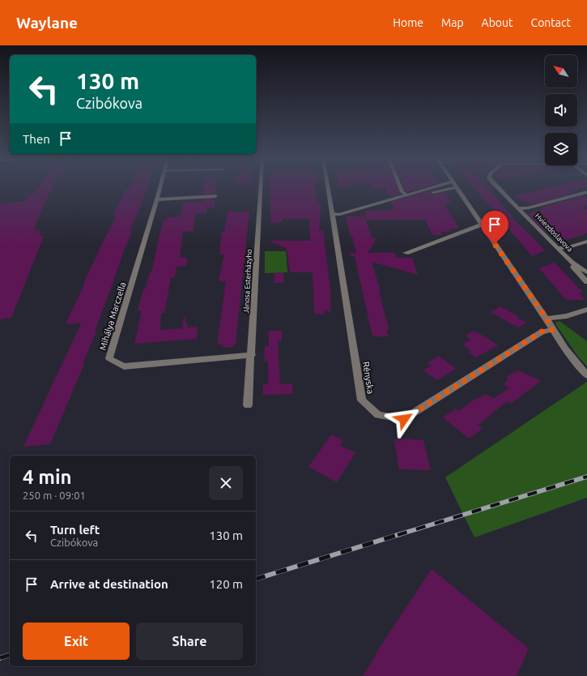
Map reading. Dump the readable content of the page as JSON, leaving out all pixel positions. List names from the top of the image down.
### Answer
{
  "streets": {
    "street": [
      "Hviezdoslavova",
      "Jánosa Esterházyho",
      "Mihálya Marczella",
      "Rényska"
    ]
  },
  "crossings": [
    ["Jánosa Esterházyho", "Mihálya Marczella"]
  ],
  "north": "top left",
  "page": {
    "header": "Waylane",
    "nav": [
      "Home",
      "Map",
      "About",
      "Contact"
    ],
    "turn": ["130 m", "Czibókova"],
    "then": "Then",
    "heading": ["4 min", "250 m · 09:01"],
    "list": [
      {
        "name": "Turn left",
        "note": "Czibókova",
        "value": "130 m"
      },
      {
        "name": "Arrive at destination",
        "value": "120 m"
      }
    ],
    "buttons": ["Exit", "Share"]
  }
}
